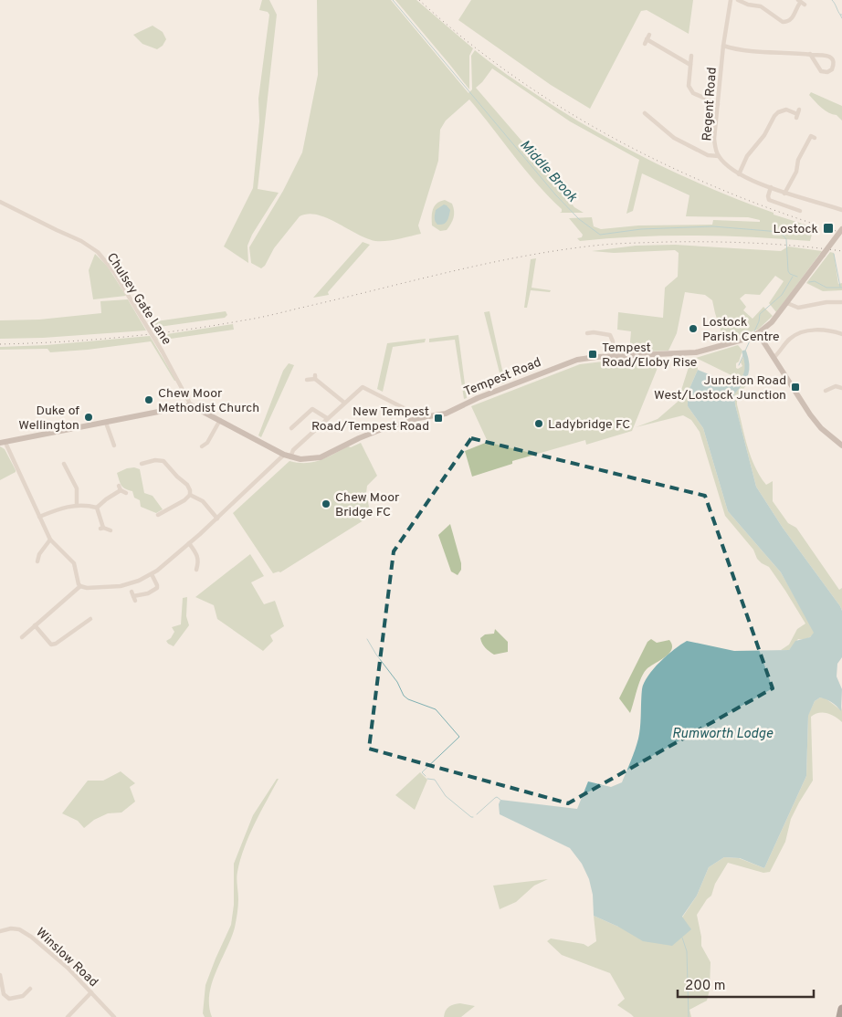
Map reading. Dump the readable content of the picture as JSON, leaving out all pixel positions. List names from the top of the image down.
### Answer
{
  "streets": {
    "street": [
      "Regent Road",
      "Chulsey Gate Lane",
      "Tempest Road",
      "Winslow Road"
    ]
  },
  "crossings": [
    ["Chulsey Gate Lane", "Tempest Road"]
  ],
  "water": ["Middle Brook", "Rumworth Lodge"],
  "places": {
    "transit": [
      "Lostock",
      "Tempest Road/Eloby Rise",
      "Junction Road West/Lostock Junction",
      "New Tempest Road/Tempest Road"
    ],
    "other": [
      "Lostock Parish Centre",
      "Chew Moor Methodist Church",
      "Duke of Wellington",
      "Ladybridge FC",
      "Chew Moor Bridge FC"
    ]
  },
  "scale_bar": "200 m"
}
